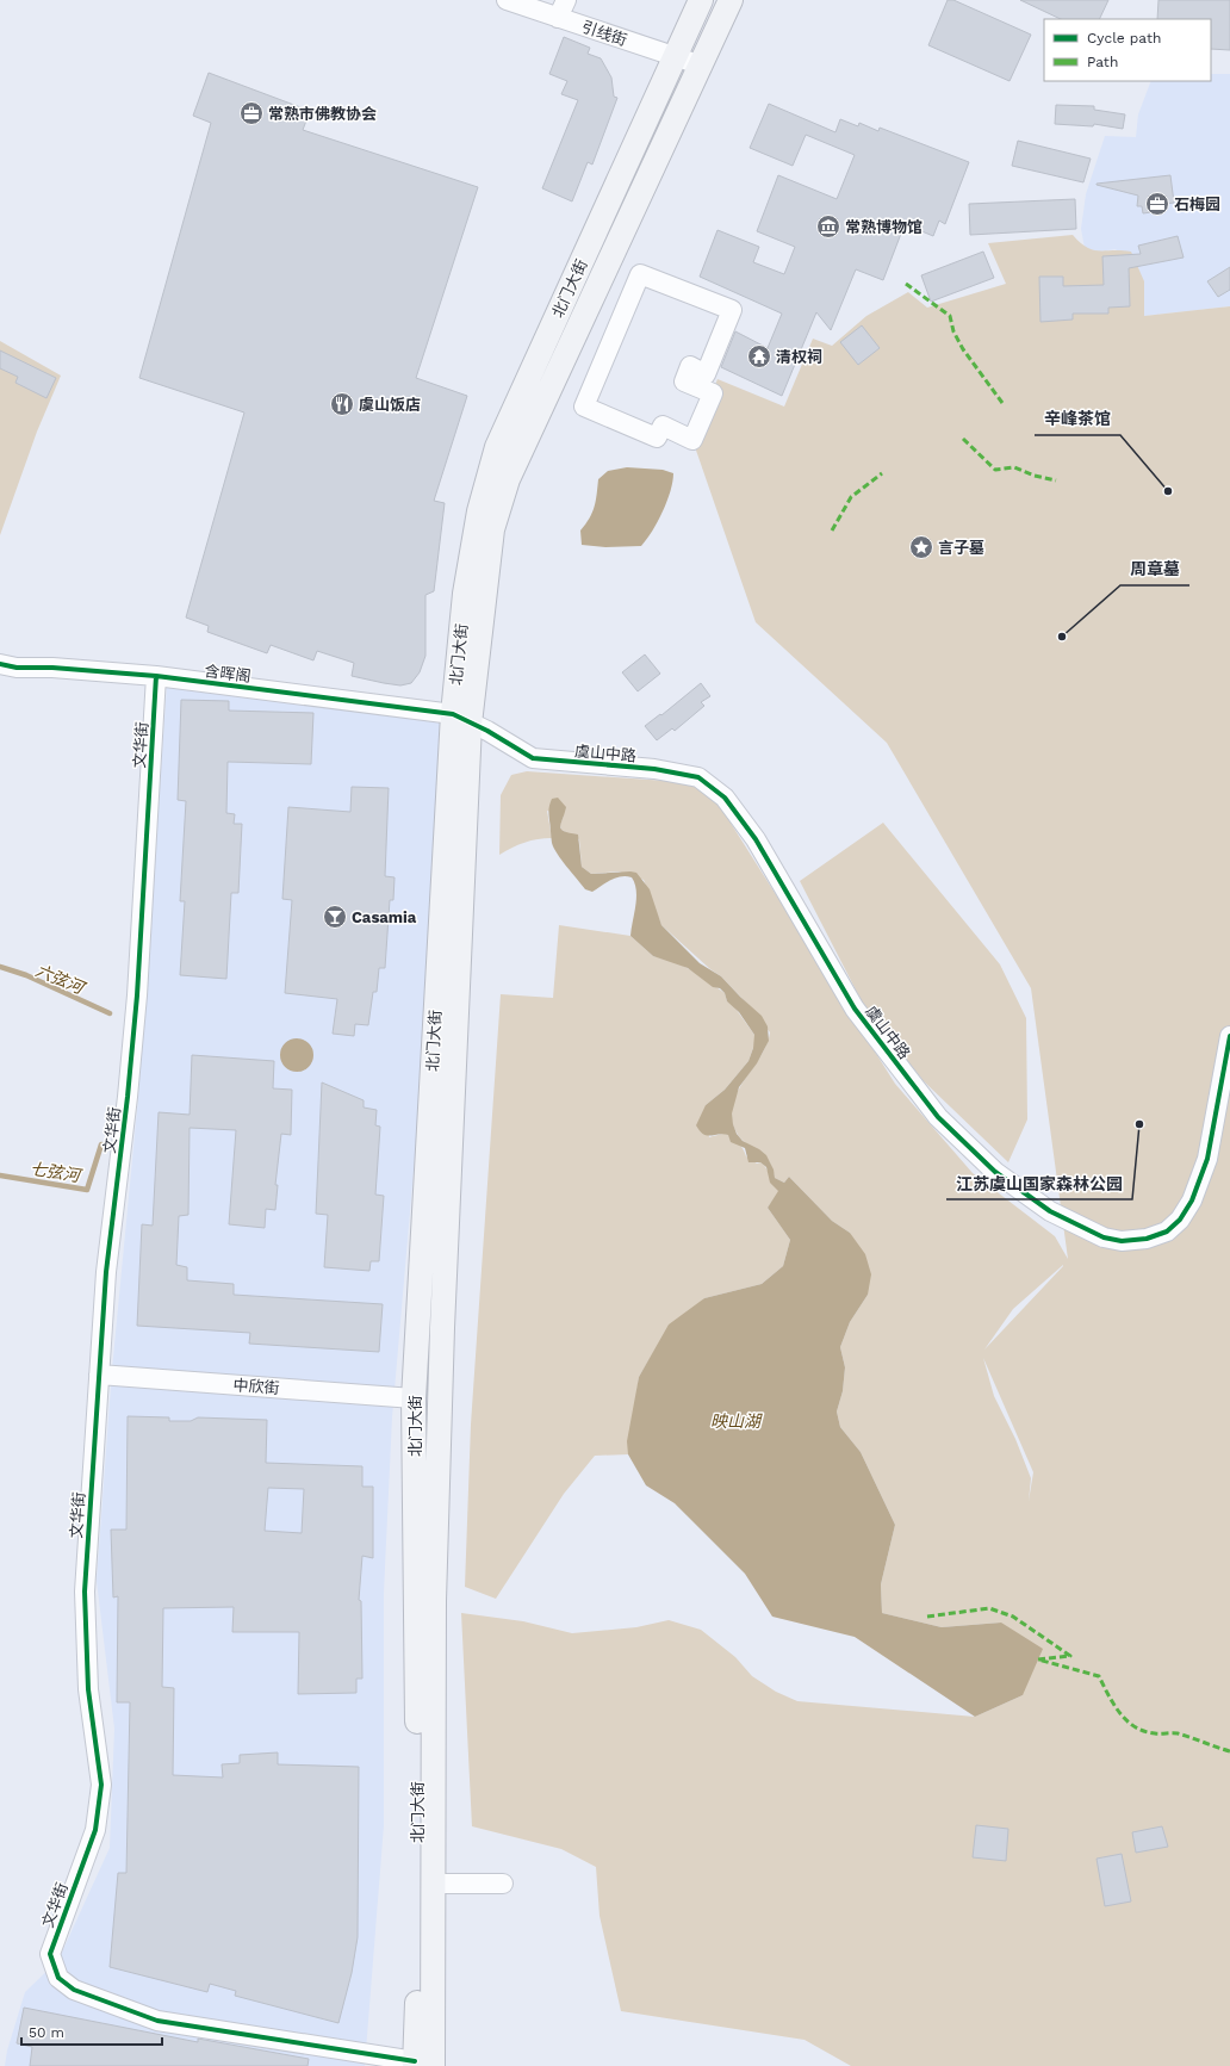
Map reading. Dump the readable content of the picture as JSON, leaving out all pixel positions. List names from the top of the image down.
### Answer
{
  "streets": {
    "main road": ["北门大街"],
    "street": [
      "引线街",
      "含晖阁",
      "文华街",
      "虞山中路",
      "中欣街"
    ]
  },
  "crossings": [
    ["引线街", "北门大街"],
    ["北门大街", "含晖阁"],
    ["北门大街", "文华街"],
    ["北门大街", "虞山中路"],
    ["北门大街", "中欣街"],
    ["含晖阁", "文华街"],
    ["含晖阁", "虞山中路"],
    ["文华街", "中欣街"]
  ],
  "water": ["六弦河", "七弦河", "映山湖"],
  "places": {
    "office": ["常熟市佛教协会", "石梅园"],
    "museum": ["常熟博物馆"],
    "temple": ["清权祠"],
    "restaurant": ["虞山饭店"],
    "other": ["辛峰茶馆", "周章墓", "江苏虞山国家森林公园"],
    "place": ["言子墓"],
    "bar": ["Casamia"]
  },
  "legend": ["Cycle path", "Path"],
  "scale_bar": "50 m"
}
